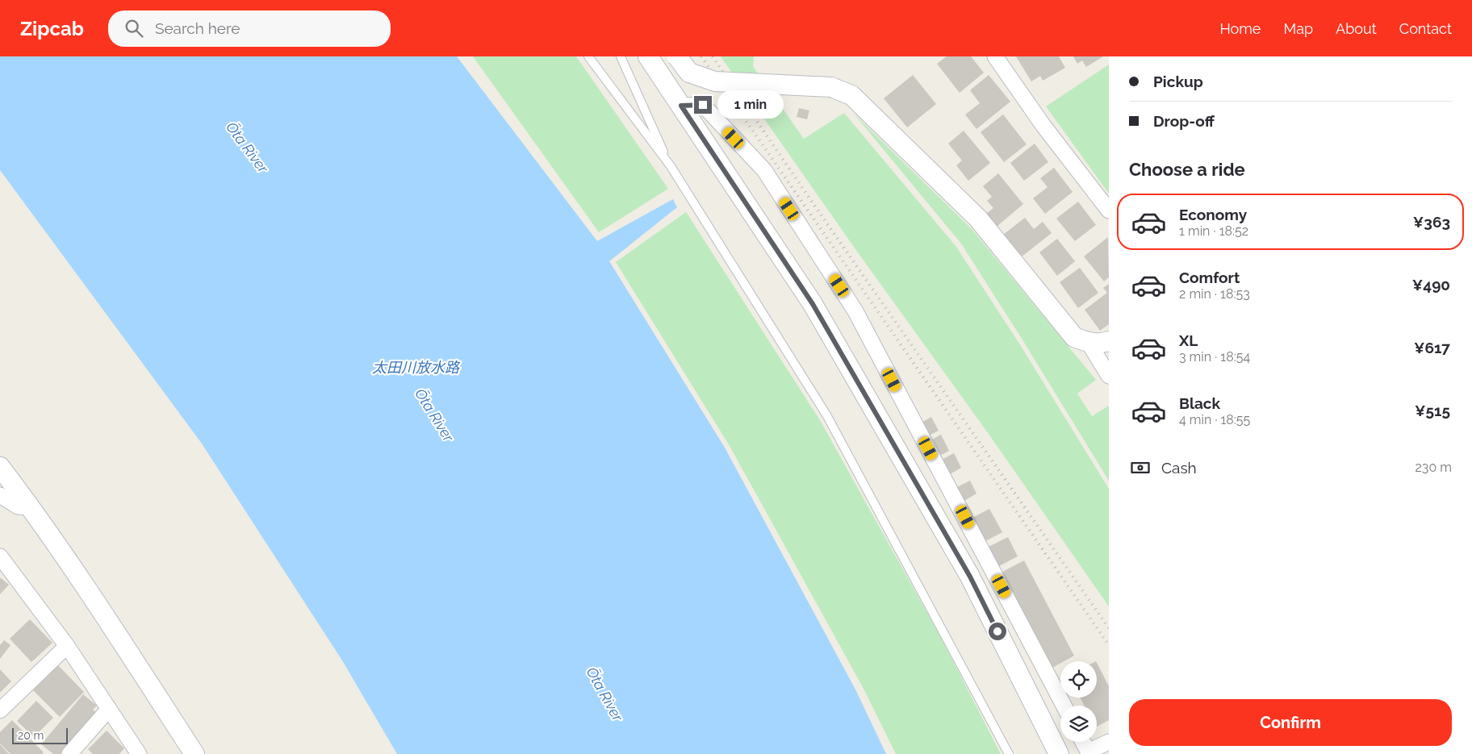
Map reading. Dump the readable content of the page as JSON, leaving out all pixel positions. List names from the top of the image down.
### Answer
{
  "water": ["Ōta River", "太田川放水路"],
  "scale_bar": "20 m",
  "page": {
    "header": "Zipcab",
    "search": "Search here",
    "nav": [
      "Home",
      "Map",
      "About",
      "Contact"
    ],
    "banner": ["Pickup", "Drop-off"],
    "bubble": "1 min",
    "heading": "Choose a ride",
    "list": [
      {
        "name": "Economy",
        "note": "1 min · 18:52",
        "value": "¥363"
      },
      {
        "name": "Comfort",
        "note": "2 min · 18:53",
        "value": "¥490"
      },
      {
        "name": "XL",
        "note": "3 min · 18:54",
        "value": "¥617"
      },
      {
        "name": "Black",
        "note": "4 min · 18:55",
        "value": "¥515"
      }
    ],
    "pay": ["Cash", "230 m"],
    "buttons": "Confirm",
    "scale": "20 m"
  }
}
